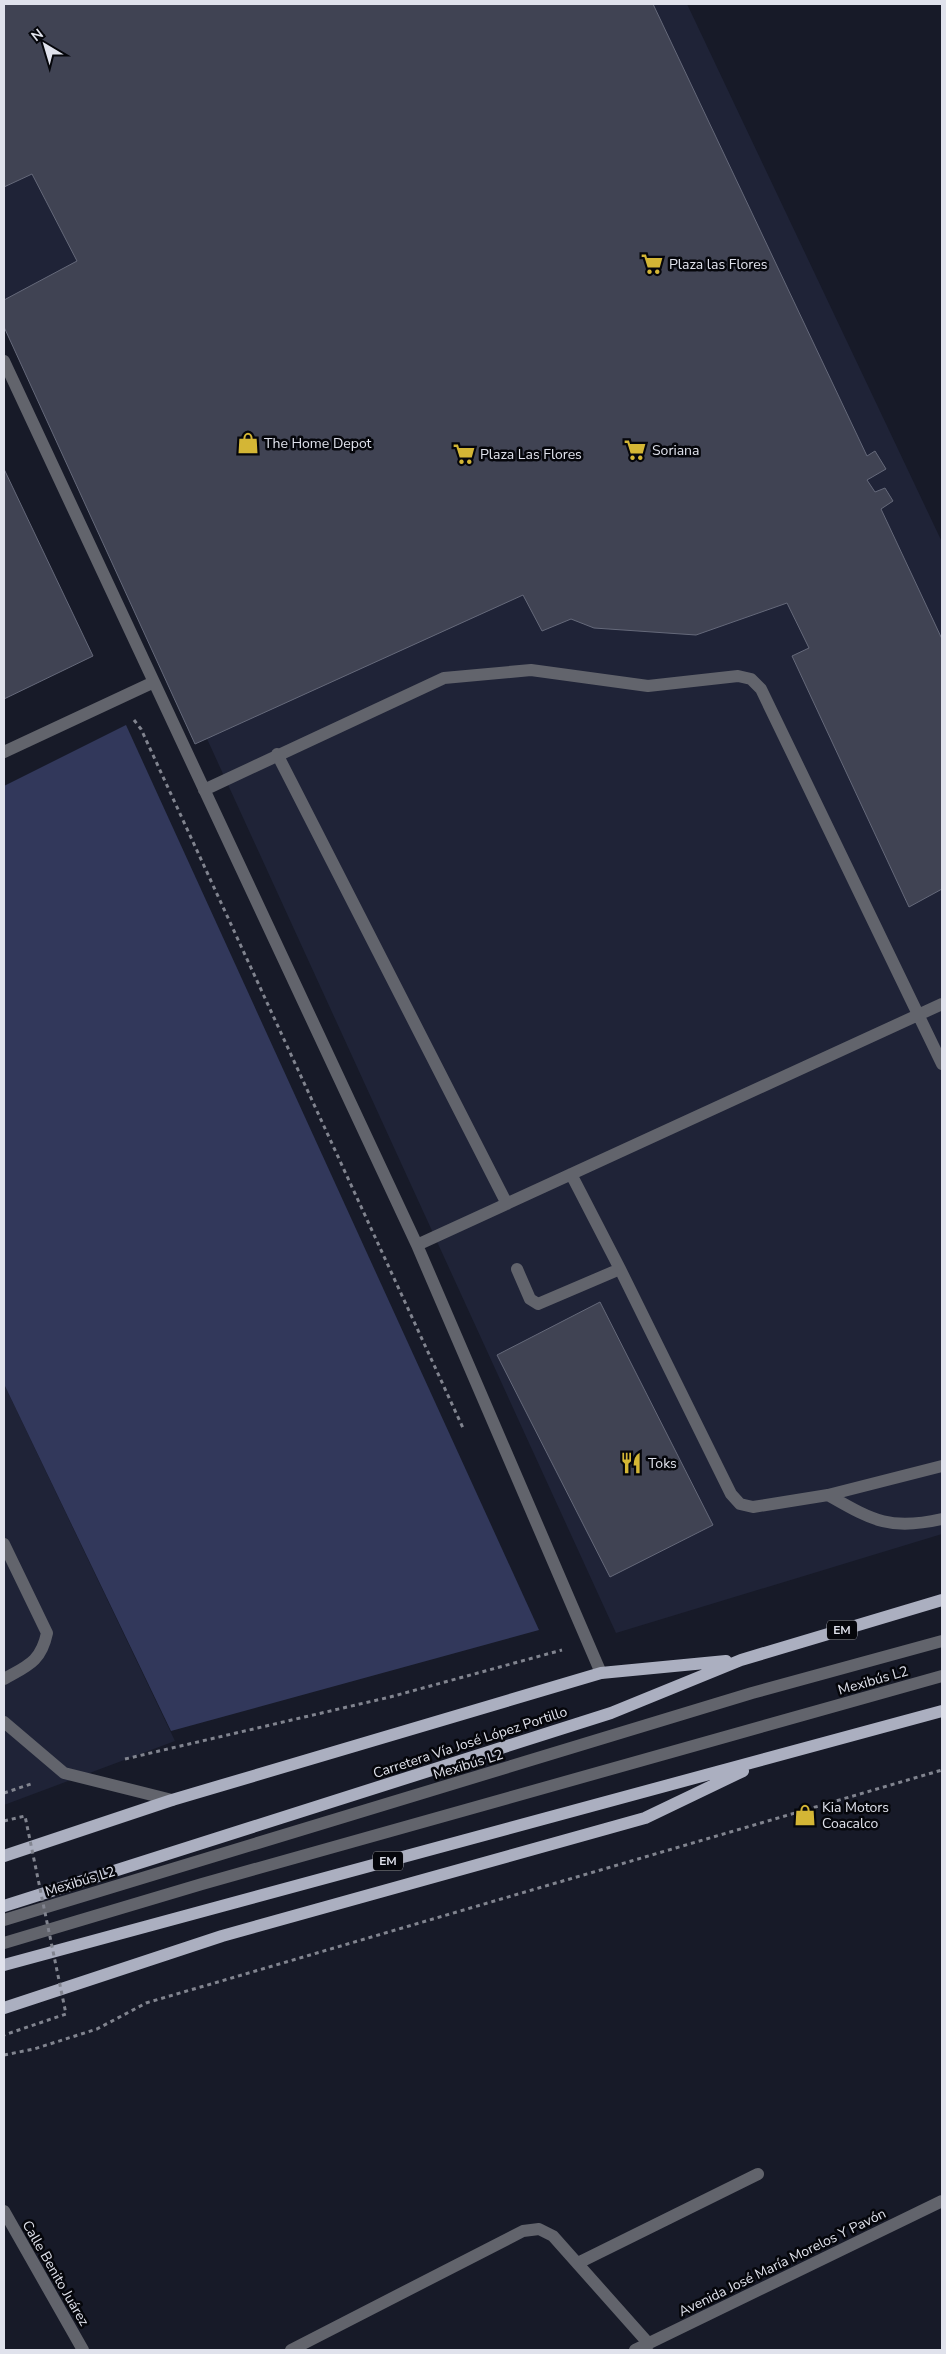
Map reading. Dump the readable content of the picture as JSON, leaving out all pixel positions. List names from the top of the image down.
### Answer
{
  "streets": {
    "main road": ["EM", "Carretera Vía José López Portillo"],
    "street": ["Mexibús L2", "Avenida José María Morelos Y Pavón", "Calle Benito Juárez"]
  },
  "places": {
    "supermarket": ["Plaza las Flores", "Soriana", "Plaza Las Flores"],
    "shop": ["The Home Depot", "Kia Motors Coacalco"],
    "restaurant": ["Toks"]
  },
  "north": "top left"
}
